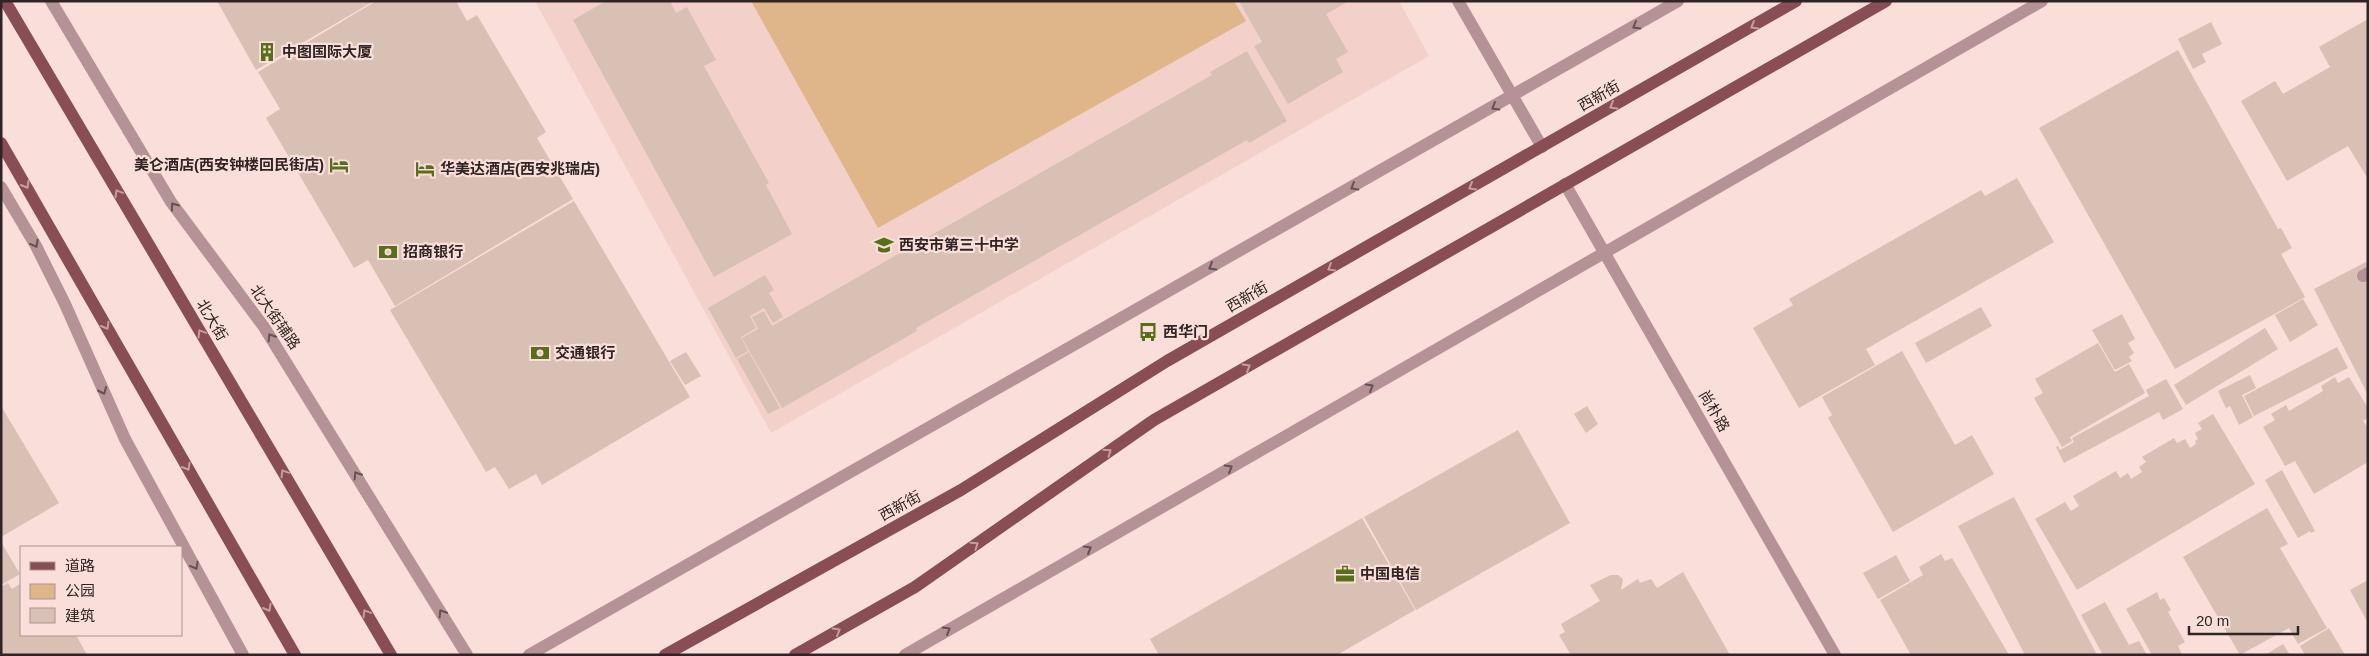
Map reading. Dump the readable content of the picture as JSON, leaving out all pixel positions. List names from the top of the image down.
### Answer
{
  "streets": {
    "main road": ["西新街", "北大街"],
    "street": ["北大街辅路", "尚朴路"]
  },
  "one_way": ["北大街辅路"],
  "places": {
    "building": ["中图国际大厦"],
    "hotel": ["美仑酒店(西安钟楼回民街店)", "华美达酒店(西安兆瑞店)"],
    "school or university": ["西安市第三十中学"],
    "bank": ["招商银行", "交通银行"],
    "bus stop": ["西华门"],
    "office": ["中国电信"]
  },
  "legend": ["道路", "公园", "建筑"],
  "scale_bar": "20 m"
}
